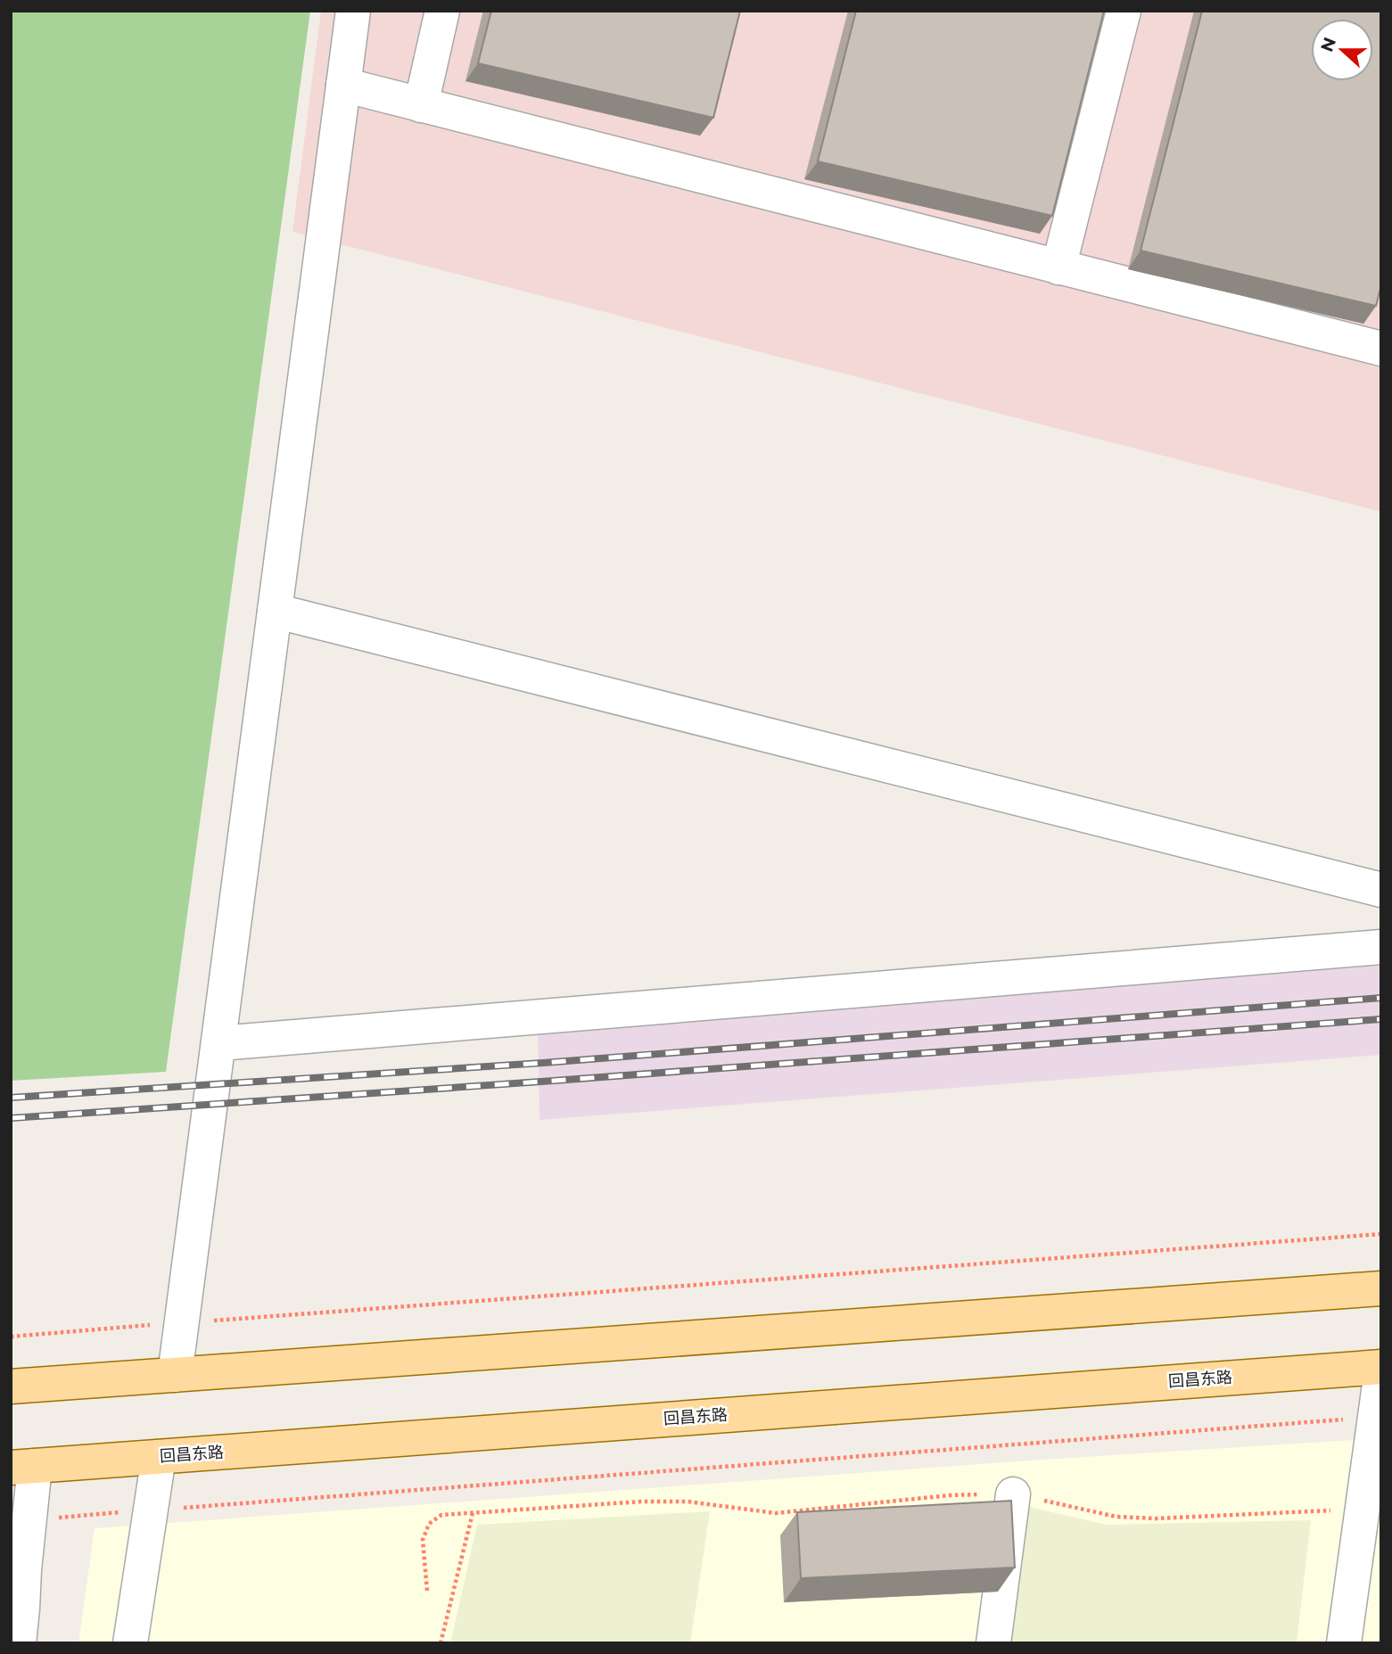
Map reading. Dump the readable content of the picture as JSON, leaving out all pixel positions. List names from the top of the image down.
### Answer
{
  "streets": {
    "main road": ["回昌东路"]
  },
  "north": "left"
}
